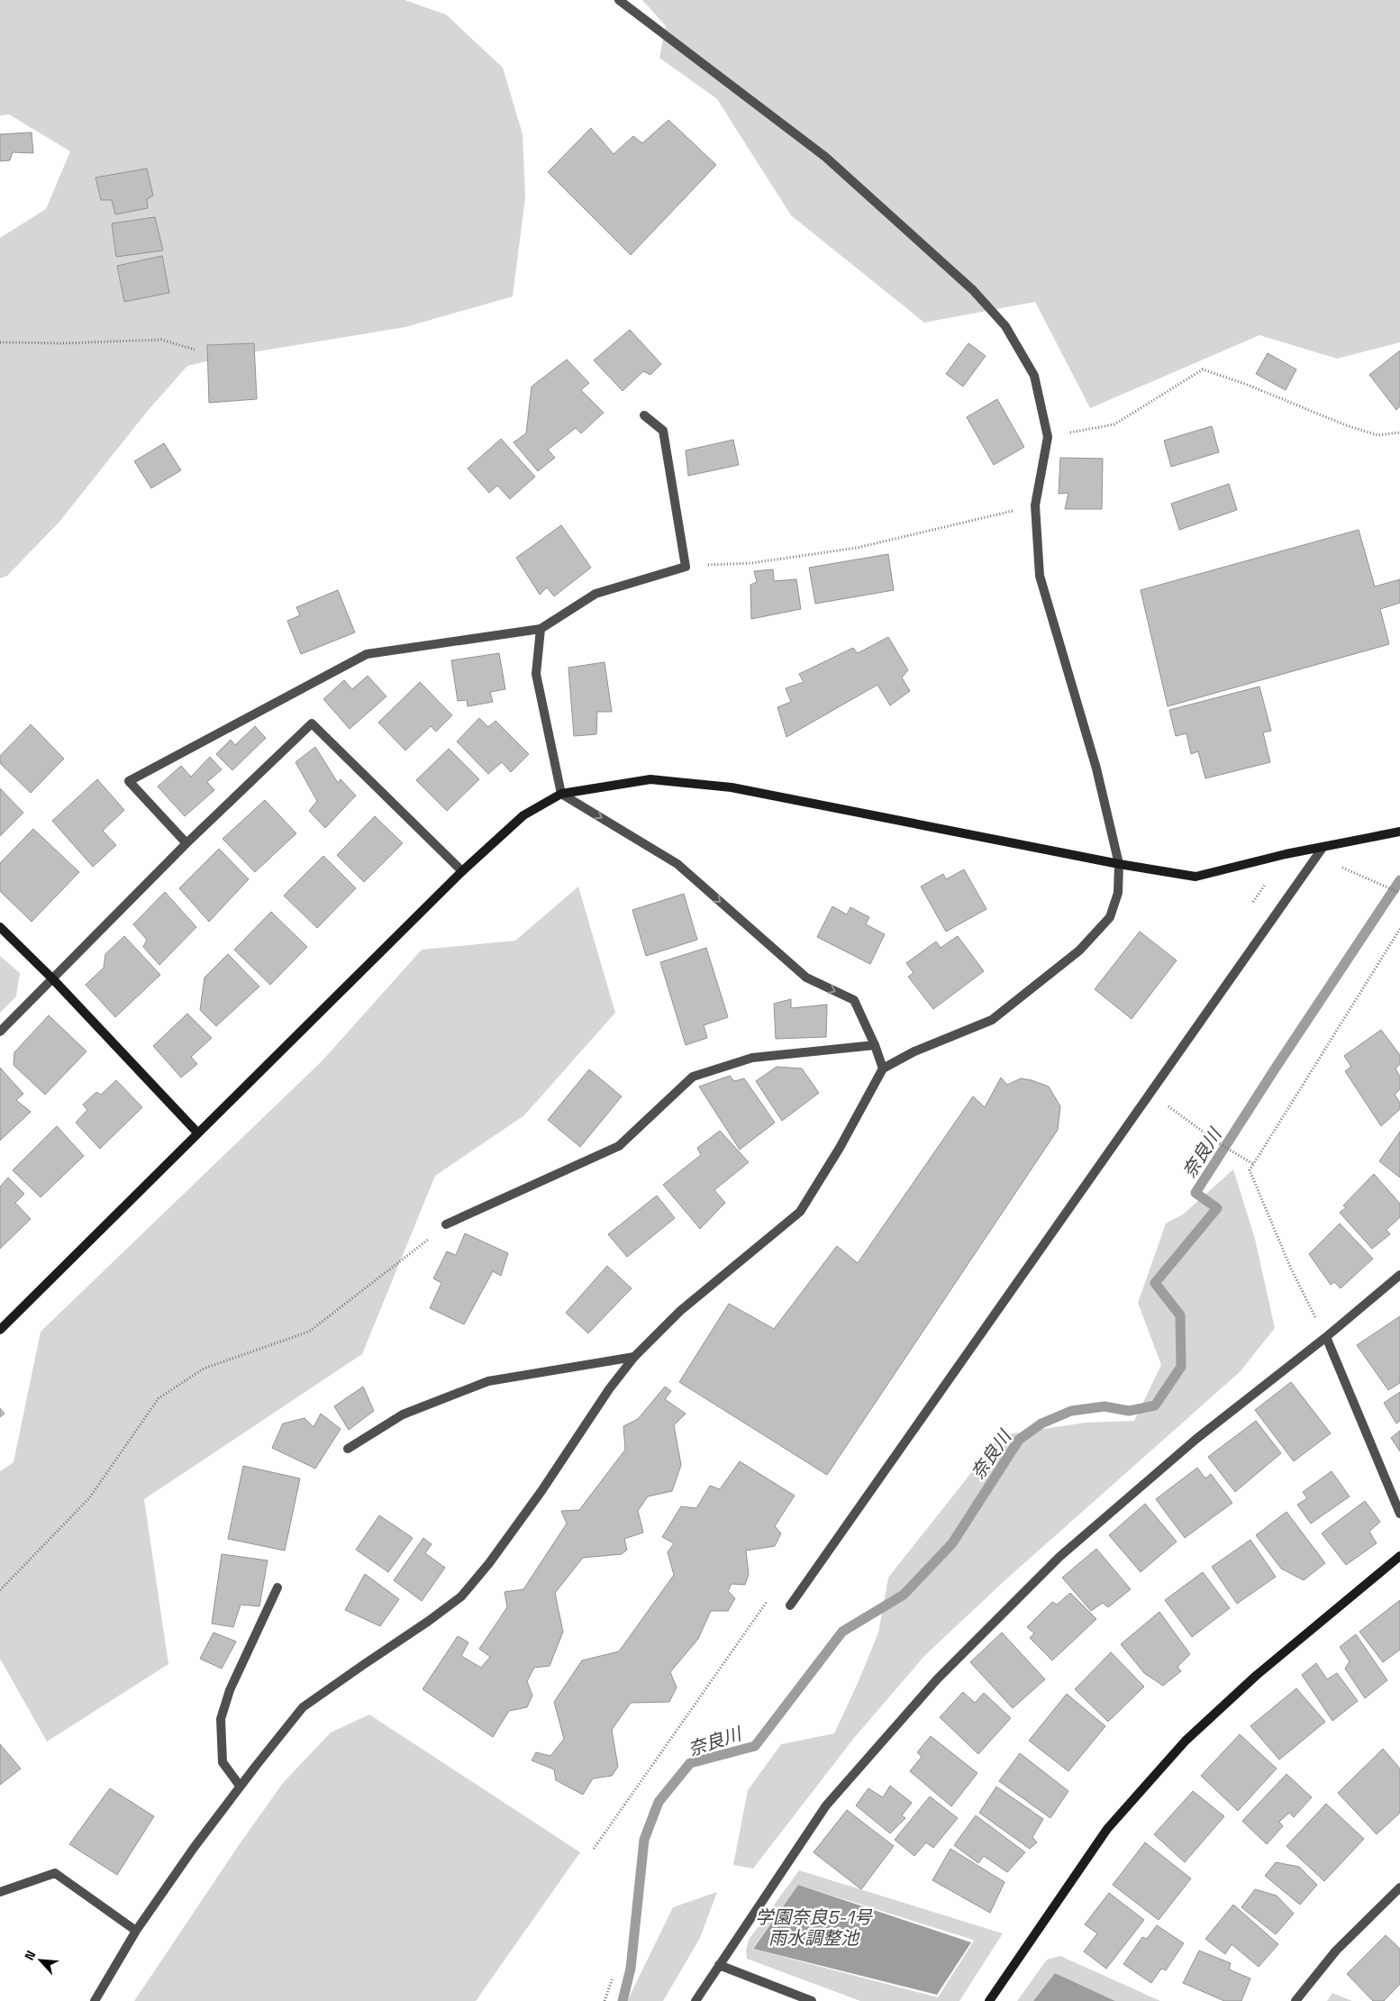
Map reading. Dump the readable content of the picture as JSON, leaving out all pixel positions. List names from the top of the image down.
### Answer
{
  "water": ["奈良川", "学園奈良5-1号 雨水調整池"],
  "north": "top left"
}
